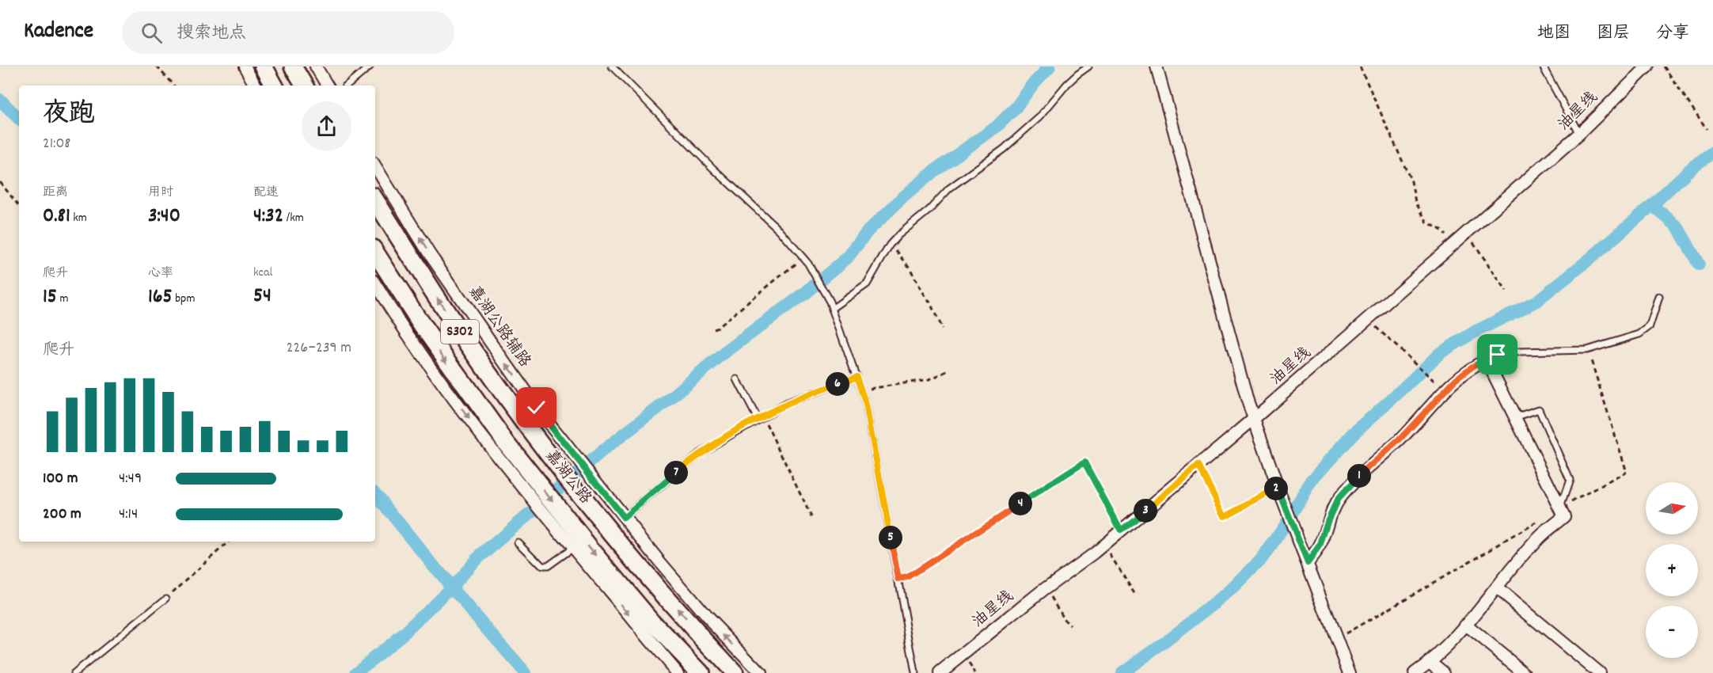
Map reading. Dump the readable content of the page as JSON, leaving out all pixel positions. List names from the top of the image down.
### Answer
{
  "streets": {
    "main road": ["S302", "嘉湖公路"],
    "street": ["油星线", "嘉湖公路辅路"]
  },
  "north": "right",
  "page": {
    "header": "Kadence",
    "search": "搜索地点",
    "nav": ["地图", "图层", "分享"],
    "heading": ["夜跑", "21:08"],
    "stats": [
      ["距离", "0.81 km"],
      ["用时", "3:40"],
      ["配速", "4:32 /km"],
      ["爬升", "15 m"],
      ["心率", "165 bpm"],
      ["kcal", "54"]
    ],
    "chart": ["爬升", "226–239 m"],
    "pins": [
      "6",
      "7",
      "1",
      "2",
      "4",
      "3",
      "5"
    ],
    "list": [
      {
        "name": "100 m",
        "note": "4:49"
      },
      {
        "name": "200 m",
        "note": "4:14"
      }
    ],
    "map_buttons": ["+", "−"]
  }
}
